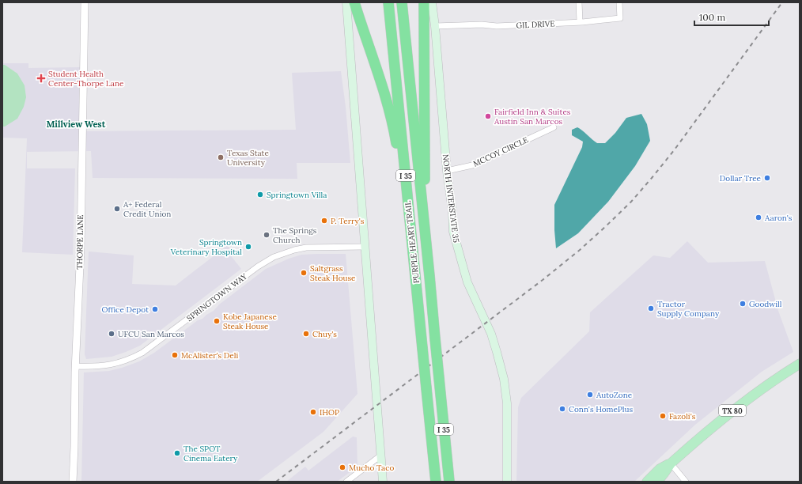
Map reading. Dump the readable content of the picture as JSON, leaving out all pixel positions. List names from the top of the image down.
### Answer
{
  "streets": {
    "highway": ["I 35", "PURPLE HEART TRAIL"],
    "main road": ["NORTH INTERSTATE 35", "TX 80"],
    "street": [
      "GIL DRIVE",
      "MCCOY CIRCLE",
      "THORPE LANE",
      "SPRINGTOWN WAY"
    ]
  },
  "crossings": [
    ["GIL DRIVE", "NORTH INTERSTATE 35"],
    ["MCCOY CIRCLE", "NORTH INTERSTATE 35"],
    ["THORPE LANE", "SPRINGTOWN WAY"]
  ],
  "districts": ["Millview West"],
  "places": {
    "health": ["Student Health Center-Thorpe Lane"],
    "other": [
      "Fairfield Inn & Suites Austin San Marcos",
      "Texas State University",
      "Dollar Tree",
      "Springtown Villa",
      "A+ Federal Credit Union",
      "Aaron's",
      "P. Terry's",
      "The Springs Church",
      "Springtown Veterinary Hospital",
      "Saltgrass Steak House",
      "Goodwill",
      "Tractor Supply Company",
      "Office Depot",
      "Kobe Japanese Steak House",
      "UFCU San Marcos",
      "Chuy's",
      "McAlister's Deli",
      "AutoZone",
      "Conn's HomePlus",
      "IHOP",
      "Fazoli's",
      "The SPOT Cinema Eatery",
      "Mucho Taco"
    ]
  },
  "scale_bar": "100 m"
}
